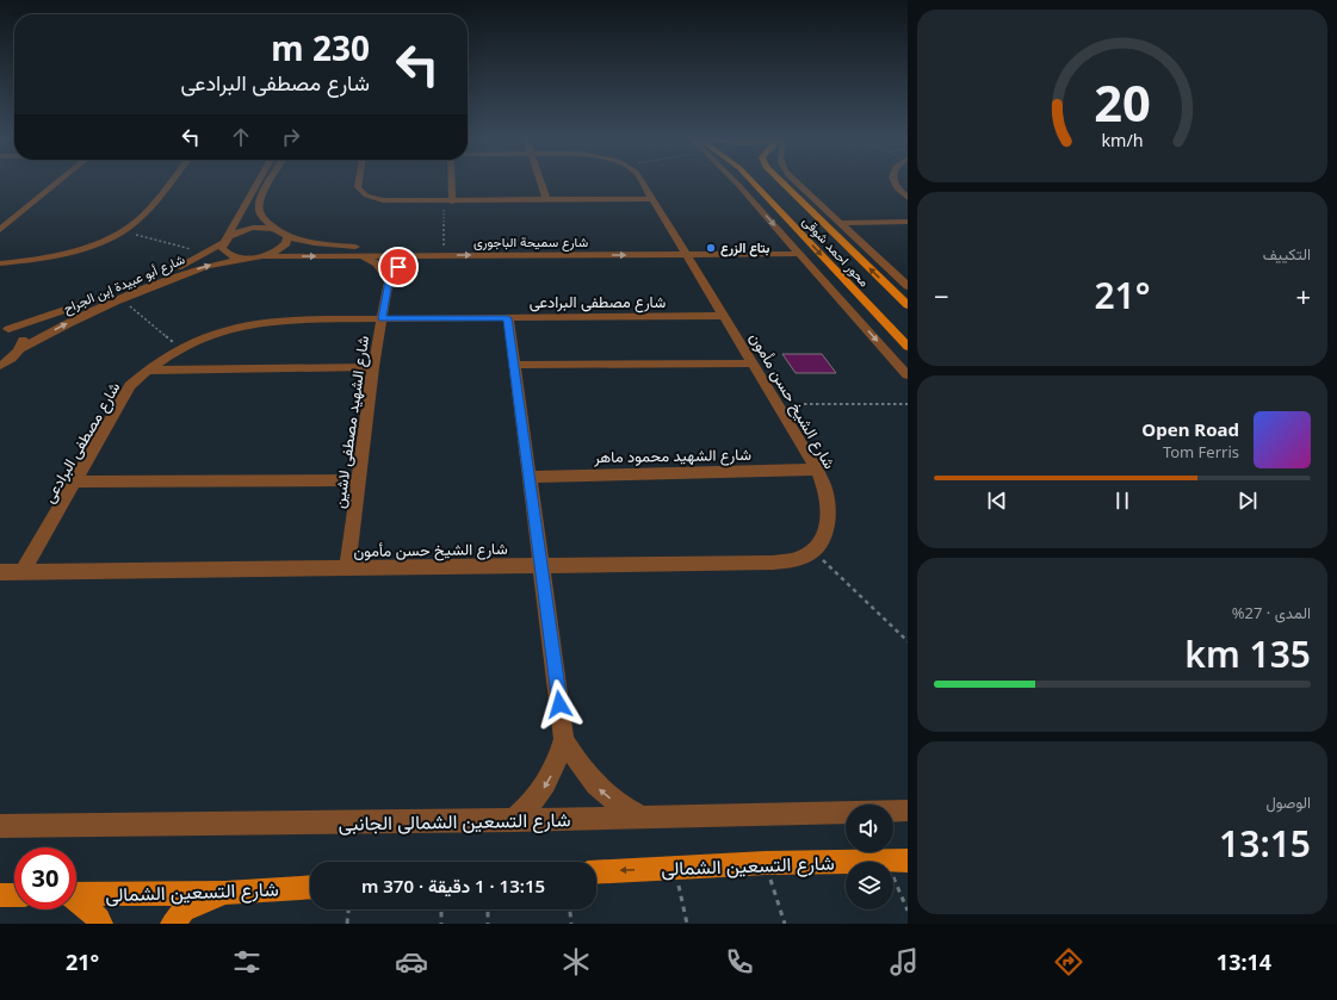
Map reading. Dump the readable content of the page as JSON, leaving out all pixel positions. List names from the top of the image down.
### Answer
{
  "streets": {
    "main road": ["محور احمد شوقى", "شارع التسعين الشمالى"],
    "street": [
      "شارع سميحة الباجورى",
      "شارع أبو عبيدة إبن الجراح",
      "شارع مصطفى البرادعى",
      "شارع الشيخ حسن مأمون",
      "شارع الشهيد مصطفى لاشين",
      "شارع الشهيد محمود ماهر",
      "شارع التسعين الشمالى الجانبى"
    ]
  },
  "crossings": [
    ["شارع سميحة الباجورى", "شارع أبو عبيدة إبن الجراح"],
    ["شارع سميحة الباجورى", "شارع الشيخ حسن مأمون"],
    ["شارع سميحة الباجورى", "شارع الشهيد مصطفى لاشين"],
    ["شارع مصطفى البرادعى", "شارع الشيخ حسن مأمون"],
    ["شارع مصطفى البرادعى", "شارع الشهيد مصطفى لاشين"],
    ["شارع الشيخ حسن مأمون", "شارع الشهيد مصطفى لاشين"],
    ["شارع الشيخ حسن مأمون", "شارع الشهيد محمود ماهر"]
  ],
  "places": ["بتاع الزرع"],
  "page": {
    "turn": ["230 m", "شارع مصطفى البرادعى"],
    "tile": [
      "التكييف",
      ["المدى · 27%", "135 km"],
      ["الوصول", "13:15"]
    ],
    "heat": ["−", "21°", "+"],
    "song": ["Open Road", "Tom Ferris"],
    "limit": "30",
    "trip": "13:15 · 1 دقيقة · 370 m",
    "tabs": ["13:14", "21°"],
    "gauge": ["20", "km/h"]
  }
}
